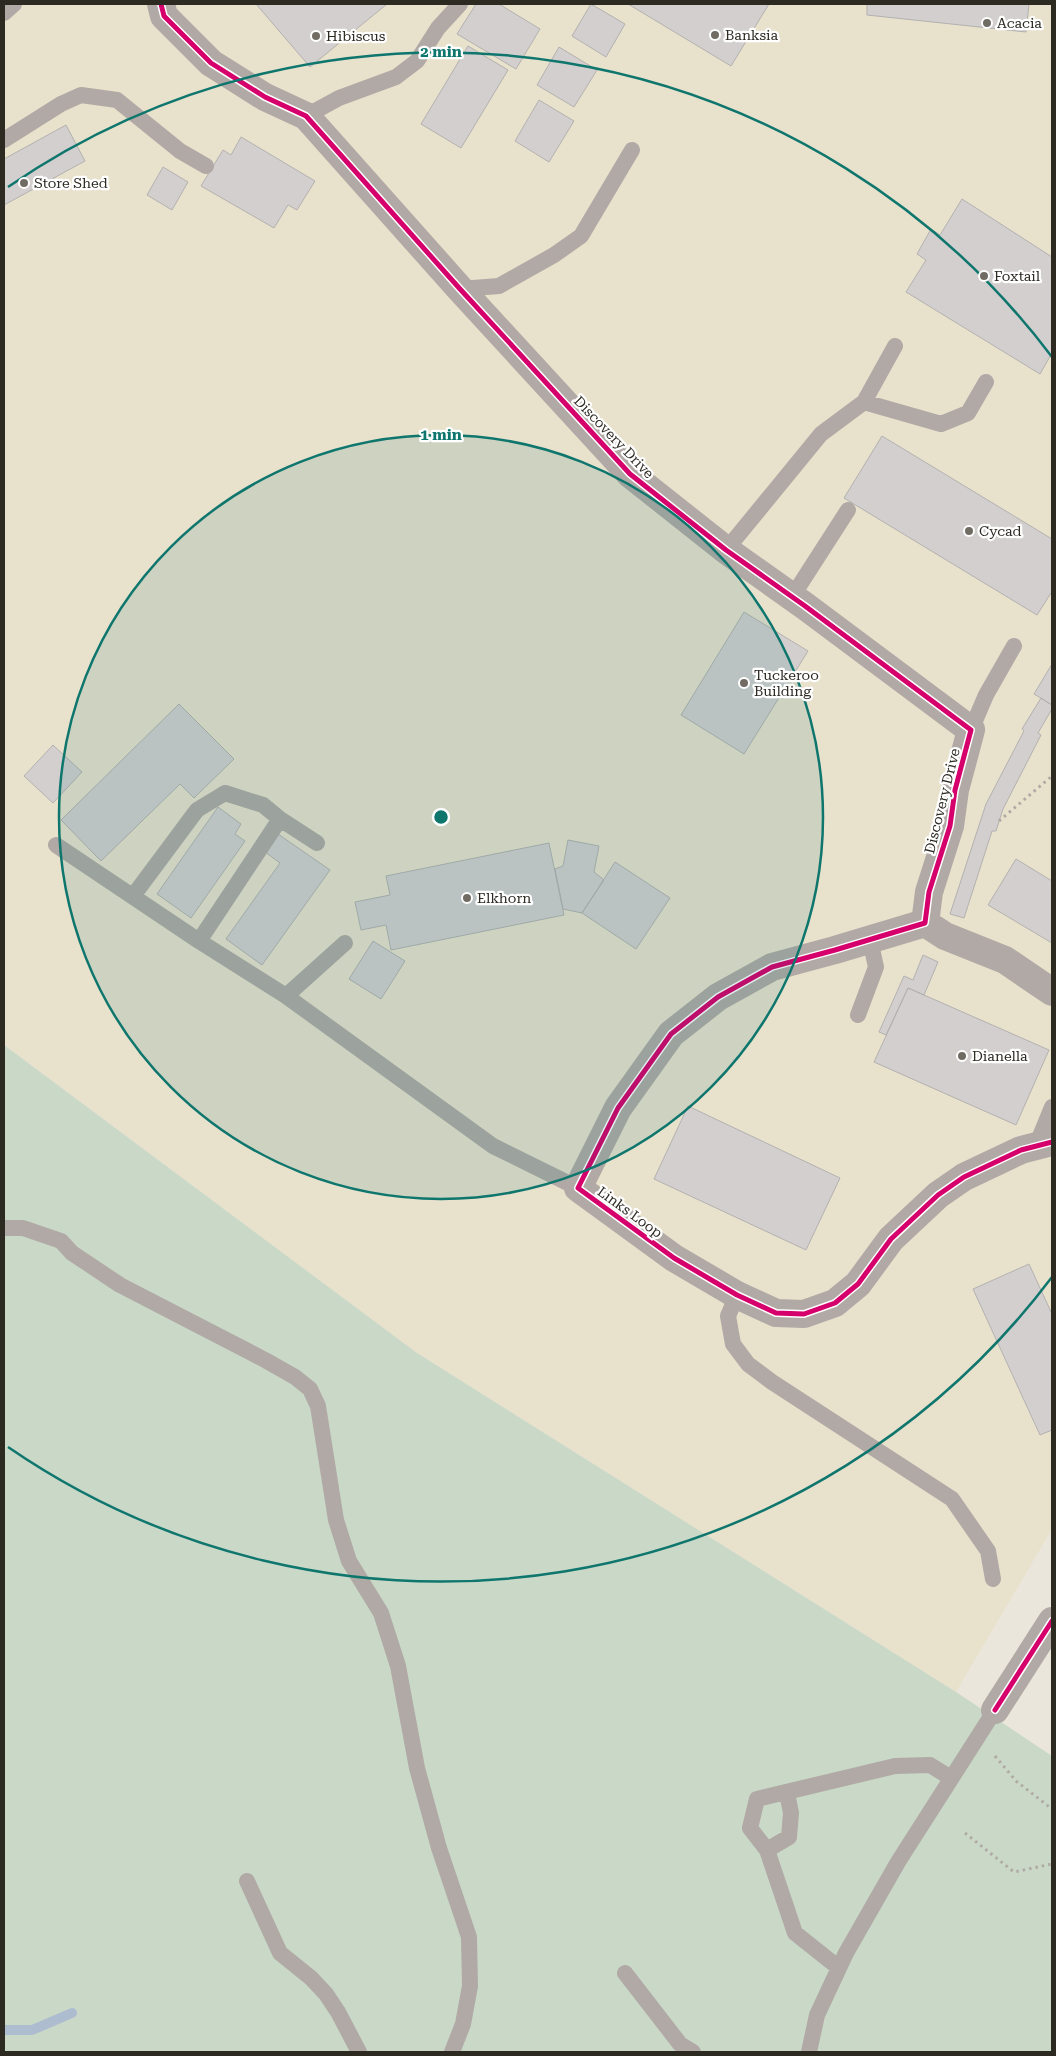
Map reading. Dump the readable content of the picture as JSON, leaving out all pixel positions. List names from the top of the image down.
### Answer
{
  "streets": {
    "street": ["Discovery Drive", "Links Loop"]
  },
  "crossings": [
    ["Discovery Drive", "Links Loop"]
  ],
  "places": [
    "Acacia",
    "Banksia",
    "Hibiscus",
    "Store Shed",
    "Foxtail",
    "Cycad",
    "Tuckeroo Building",
    "Elkhorn",
    "Dianella"
  ],
  "rings": ["2 min", "1 min"]
}
